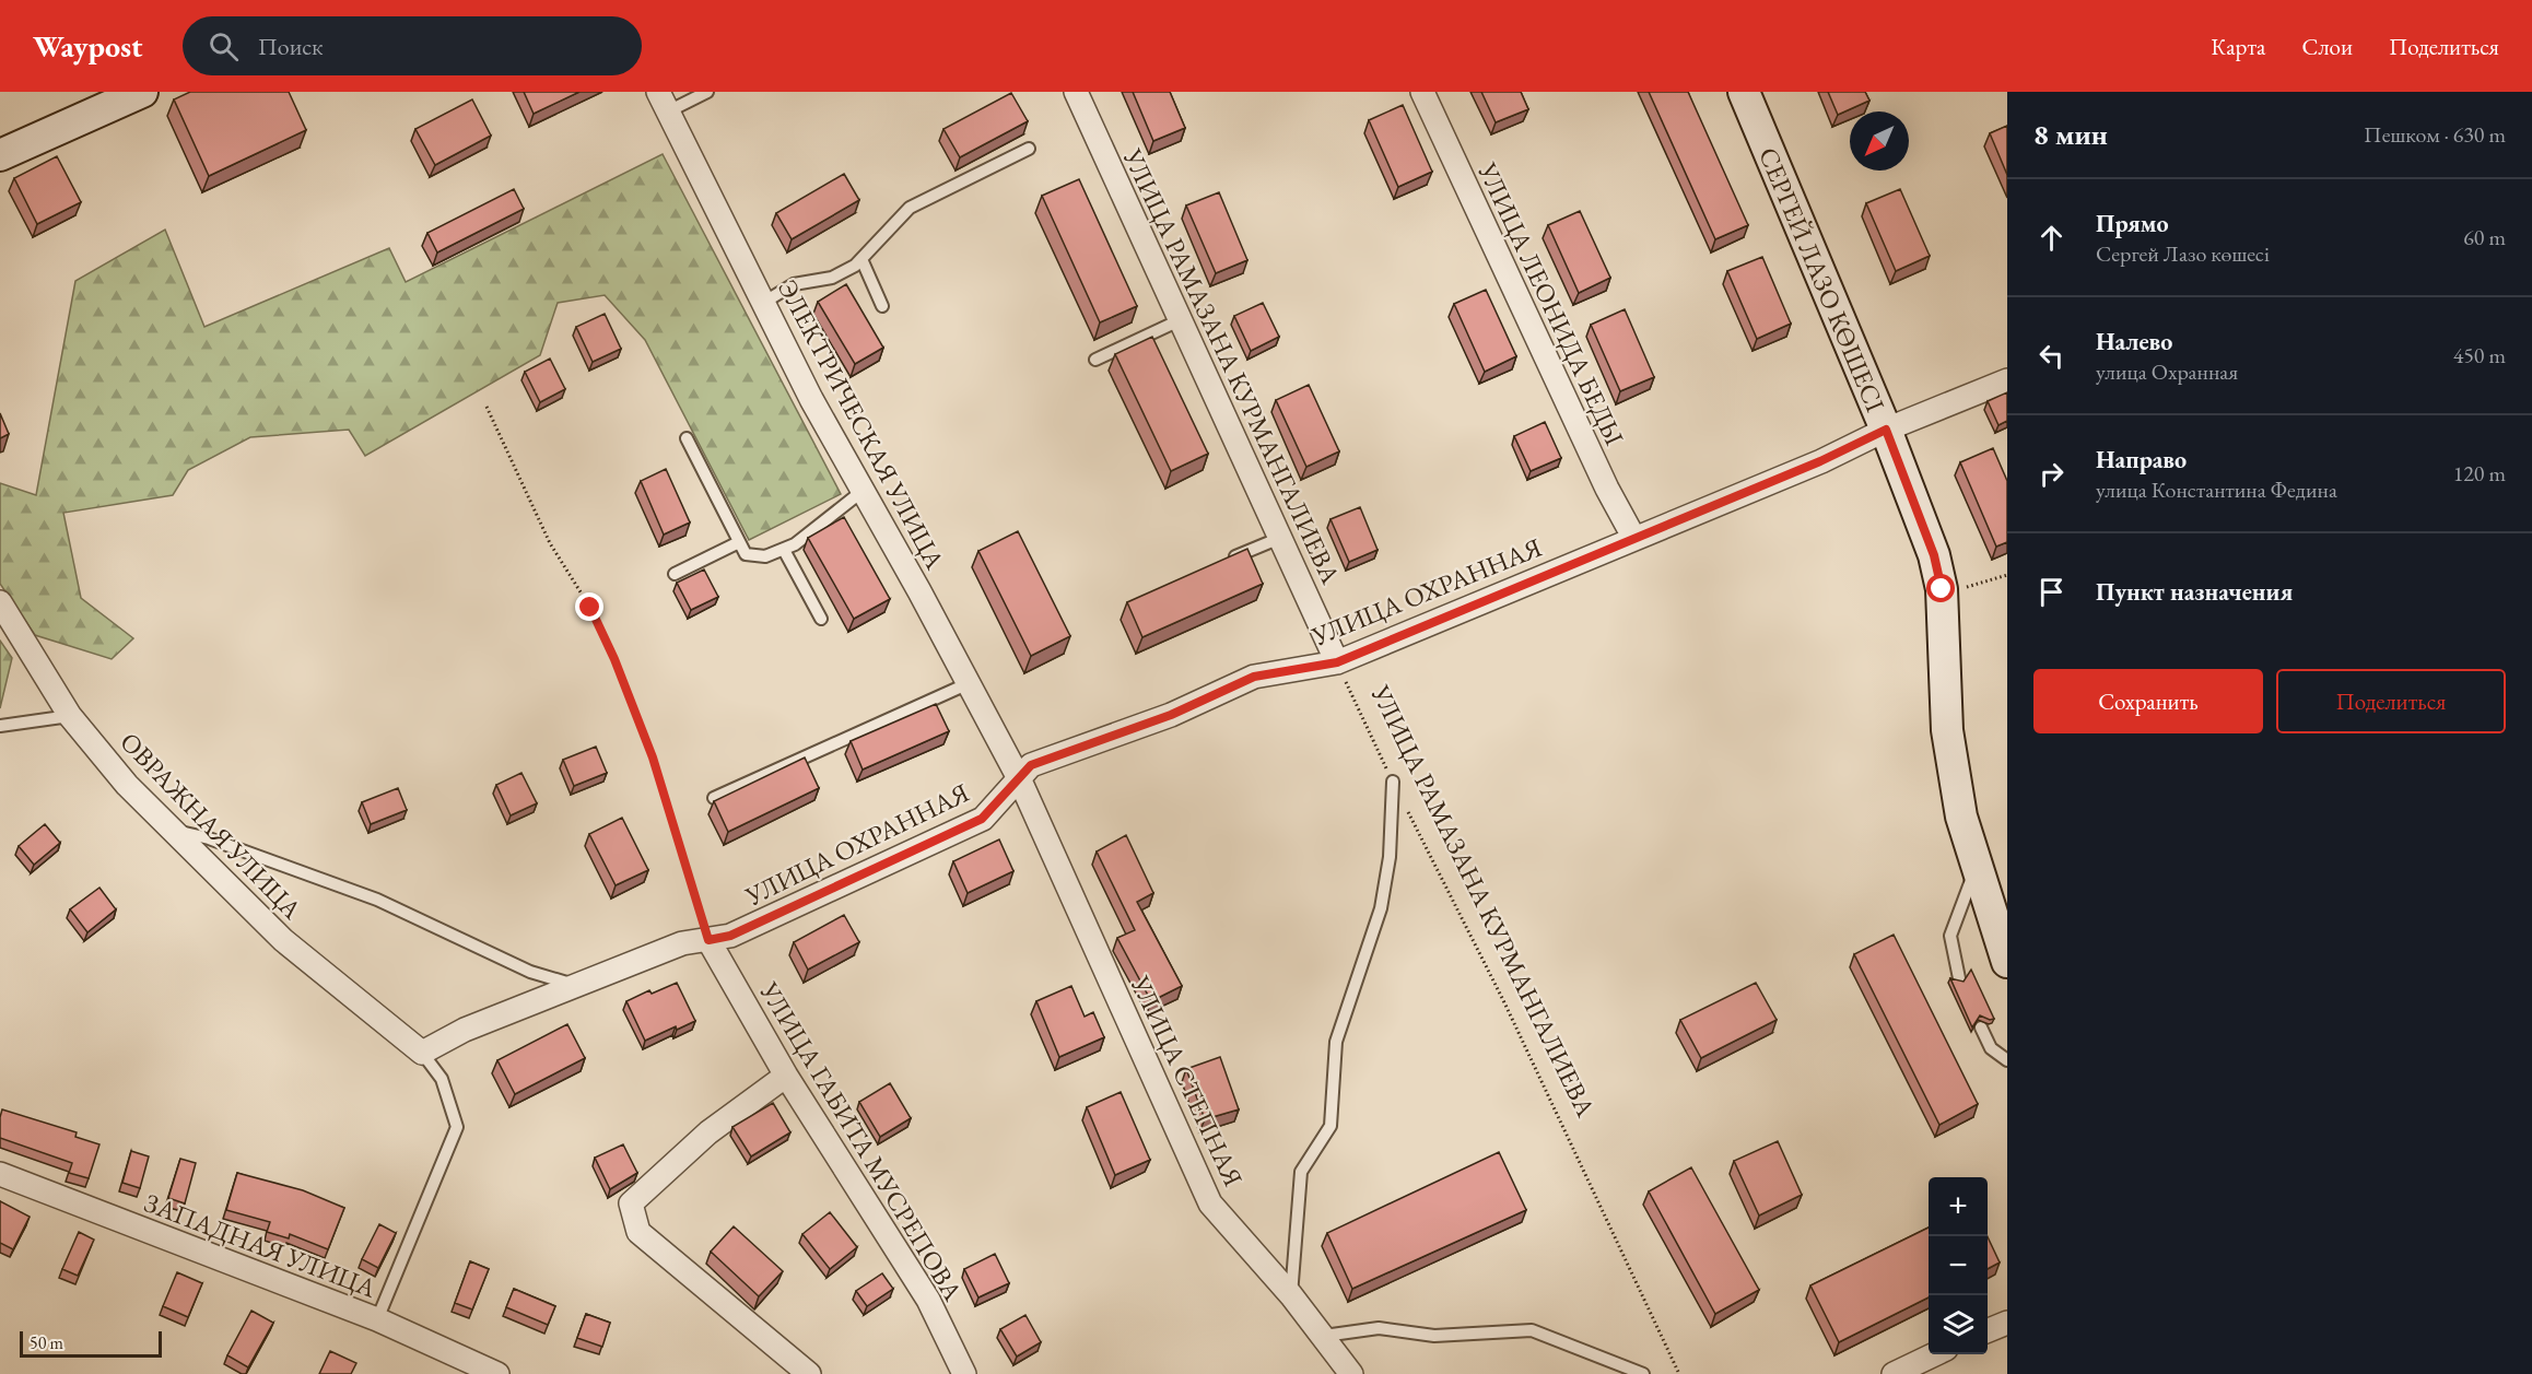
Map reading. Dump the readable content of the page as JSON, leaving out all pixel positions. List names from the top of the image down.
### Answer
{
  "streets": {
    "street": [
      "СЕРГЕЙ ЛАЗО КӨШЕСІ",
      "УЛИЦА ЛЕОНИДА БЕДЫ",
      "УЛИЦА РАМАЗАНА КУРМАНГАЛИЕВА",
      "ЭЛЕКТРИЧЕСКАЯ УЛИЦА",
      "УЛИЦА ОХРАННАЯ",
      "ОВРАЖНАЯ УЛИЦА",
      "УЛИЦА СТЕПНАЯ",
      "УЛИЦА ГАБИТА МУСРЕПОВА",
      "ЗАПАДНАЯ УЛИЦА"
    ]
  },
  "crossings": [
    ["СЕРГЕЙ ЛАЗО КӨШЕСІ", "УЛИЦА ОХРАННАЯ"],
    ["УЛИЦА ЛЕОНИДА БЕДЫ", "УЛИЦА ОХРАННАЯ"],
    ["УЛИЦА РАМАЗАНА КУРМАНГАЛИЕВА", "УЛИЦА ОХРАННАЯ"],
    ["ЭЛЕКТРИЧЕСКАЯ УЛИЦА", "УЛИЦА ОХРАННАЯ"],
    ["ЭЛЕКТРИЧЕСКАЯ УЛИЦА", "УЛИЦА СТЕПНАЯ"],
    ["УЛИЦА ОХРАННАЯ", "ОВРАЖНАЯ УЛИЦА"],
    ["УЛИЦА ОХРАННАЯ", "УЛИЦА СТЕПНАЯ"],
    ["УЛИЦА ОХРАННАЯ", "УЛИЦА ГАБИТА МУСРЕПОВА"]
  ],
  "scale_bar": "50 m",
  "north": "bottom left",
  "page": {
    "header": "Waypost",
    "search": "Поиск",
    "nav": ["Карта", "Слои", "Поделиться"],
    "heading": ["8 мин", "Пешком · 630 m"],
    "list": [
      ["Прямо", "Сергей Лазо көшесі", "60 m"],
      ["Налево", "улица Охранная", "450 m"],
      ["Направо", "улица Константина Федина", "120 m"],
      "Пункт назначения"
    ],
    "buttons": ["Сохранить", "Поделиться"],
    "map_buttons": ["+", "−"],
    "scale": "50 m"
  }
}
